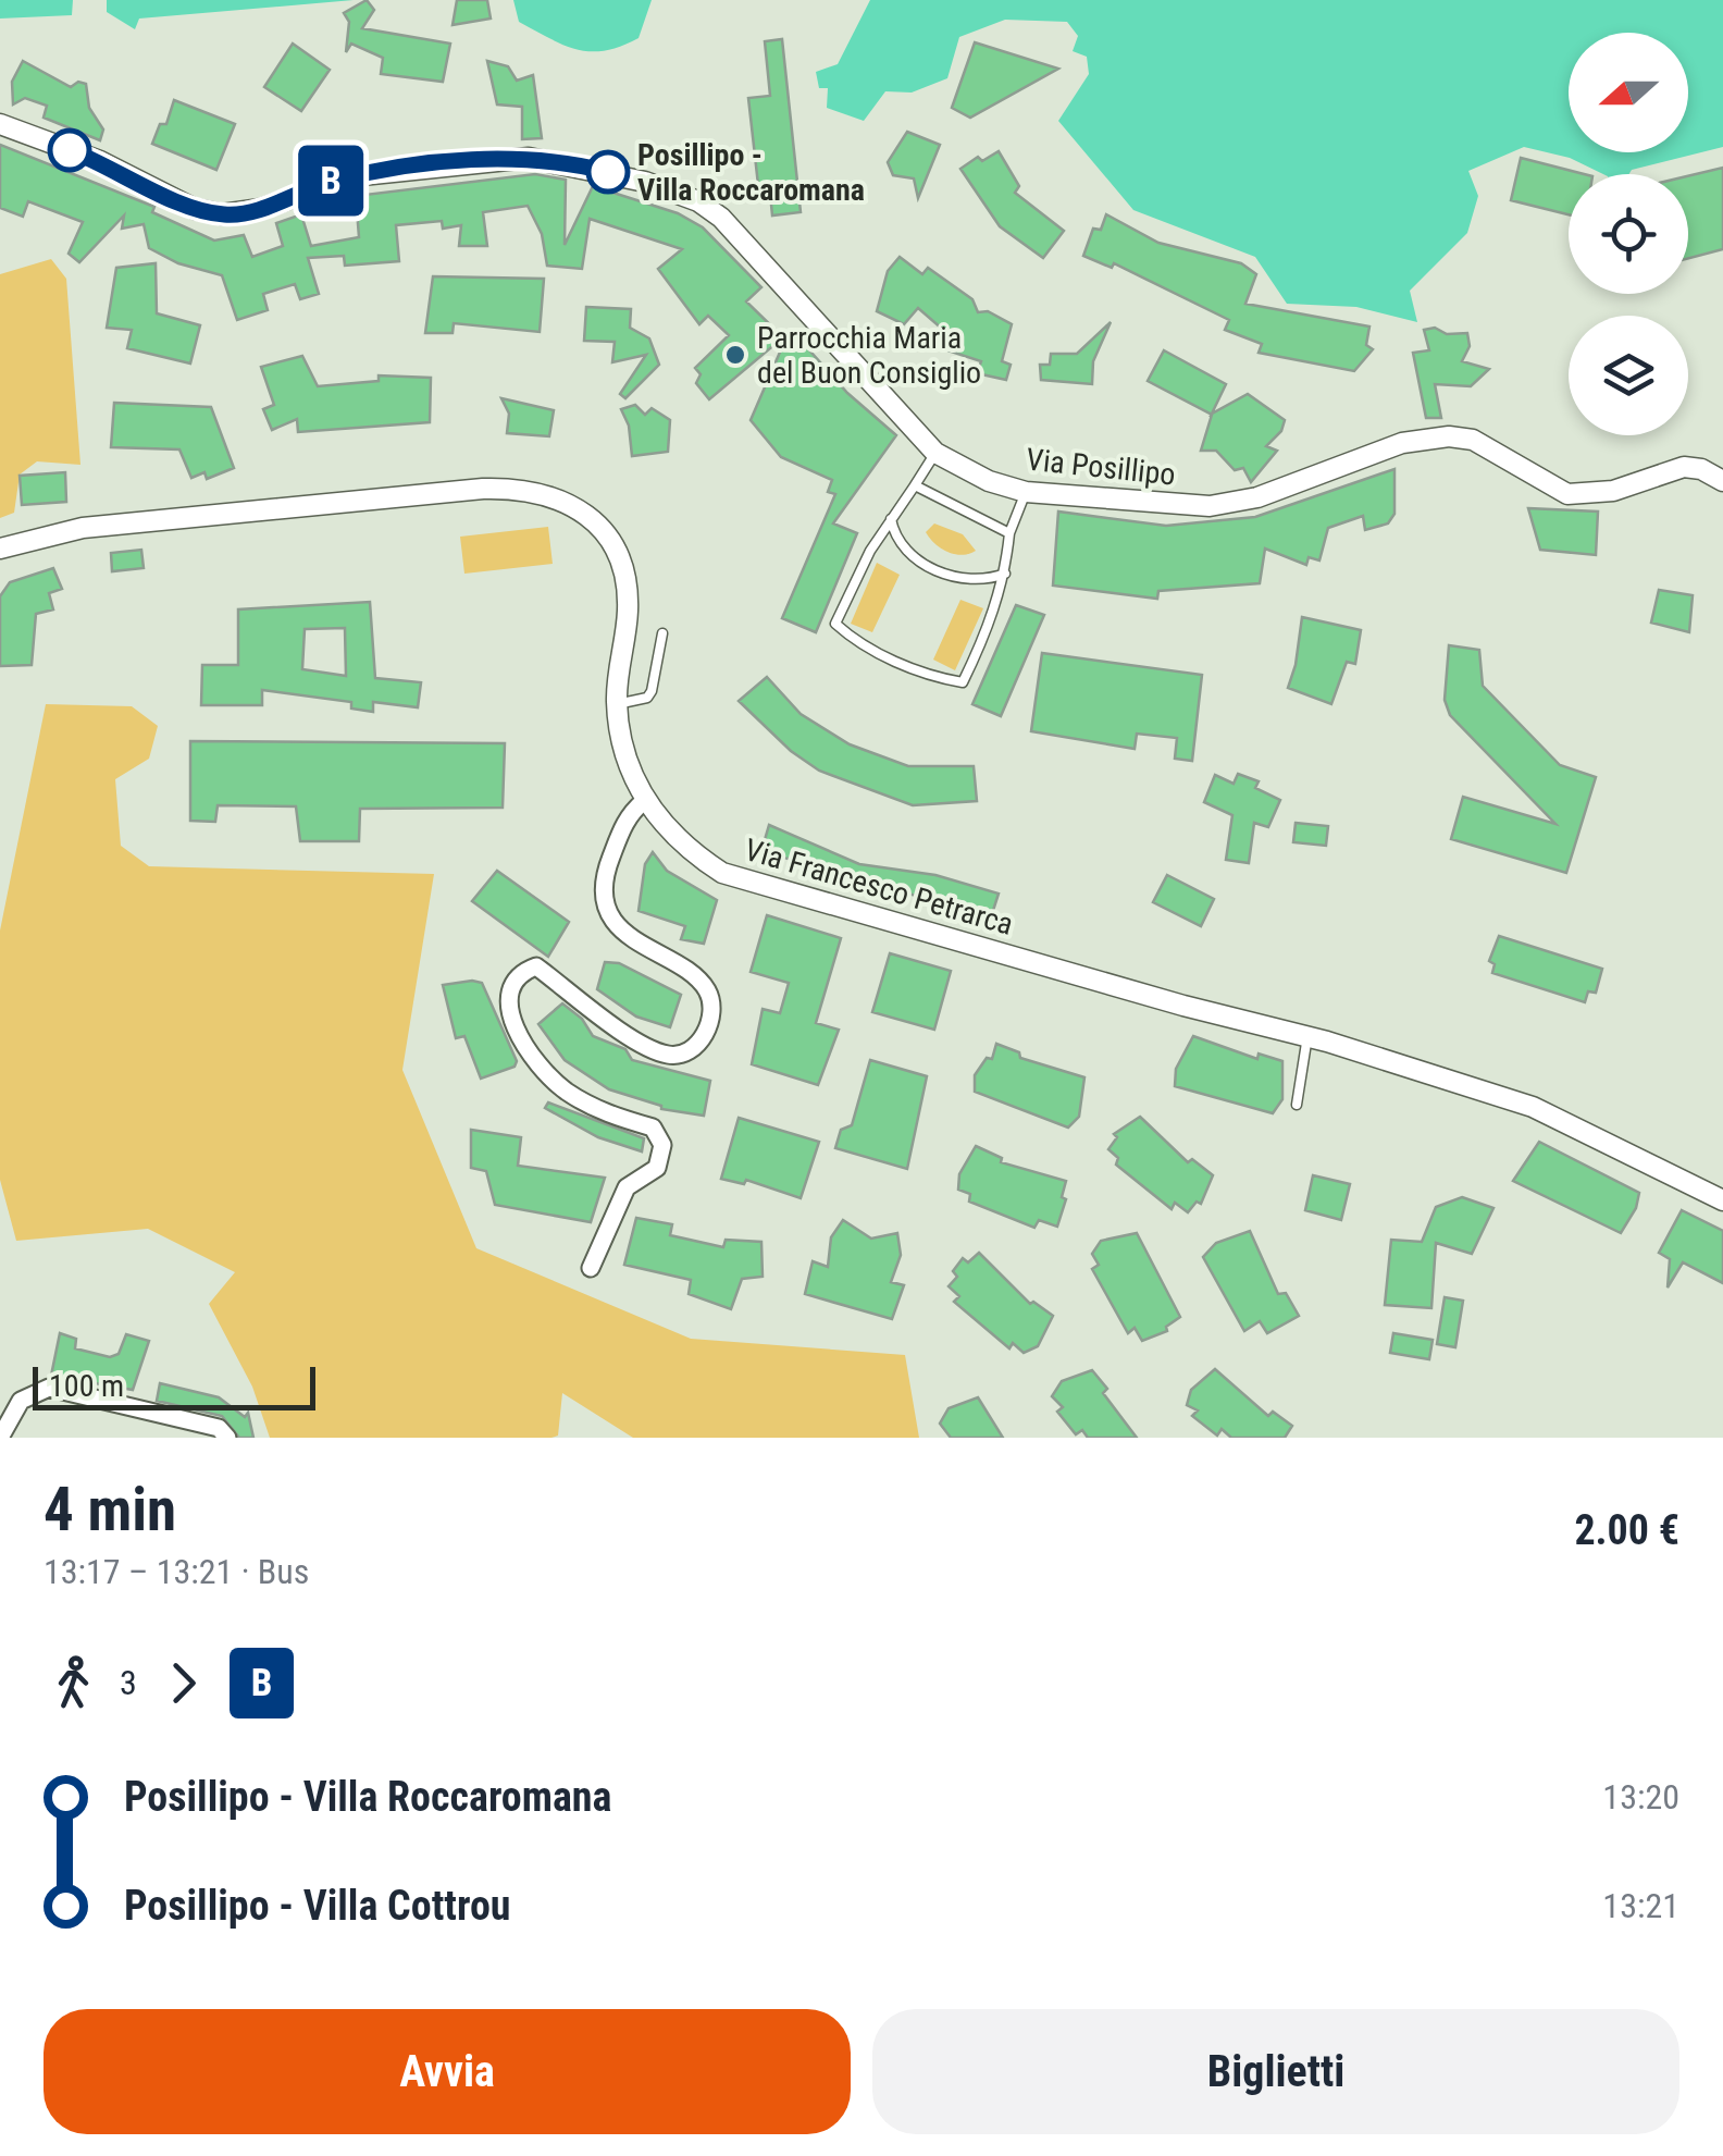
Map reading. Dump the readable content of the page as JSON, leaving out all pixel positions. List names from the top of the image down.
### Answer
{
  "streets": {
    "street": ["Via Posillipo", "Via Francesco Petrarca"]
  },
  "places": ["Posillipo - Villa Roccaromana", "Parrocchia Maria del Buon Consiglio"],
  "lines": ["bus line B"],
  "scale_bar": "100 m",
  "north": "left",
  "page": {
    "on_map": "B",
    "scale": "100 m",
    "heading": ["4 min", "13:17 – 13:21 · Bus", "2.00 €"],
    "legs": ["3", "B"],
    "list": [
      {
        "name": "Posillipo - Villa Roccaromana",
        "value": "13:20"
      },
      {
        "name": "Posillipo - Villa Cottrou",
        "value": "13:21"
      }
    ],
    "buttons": ["Avvia", "Biglietti"]
  }
}
